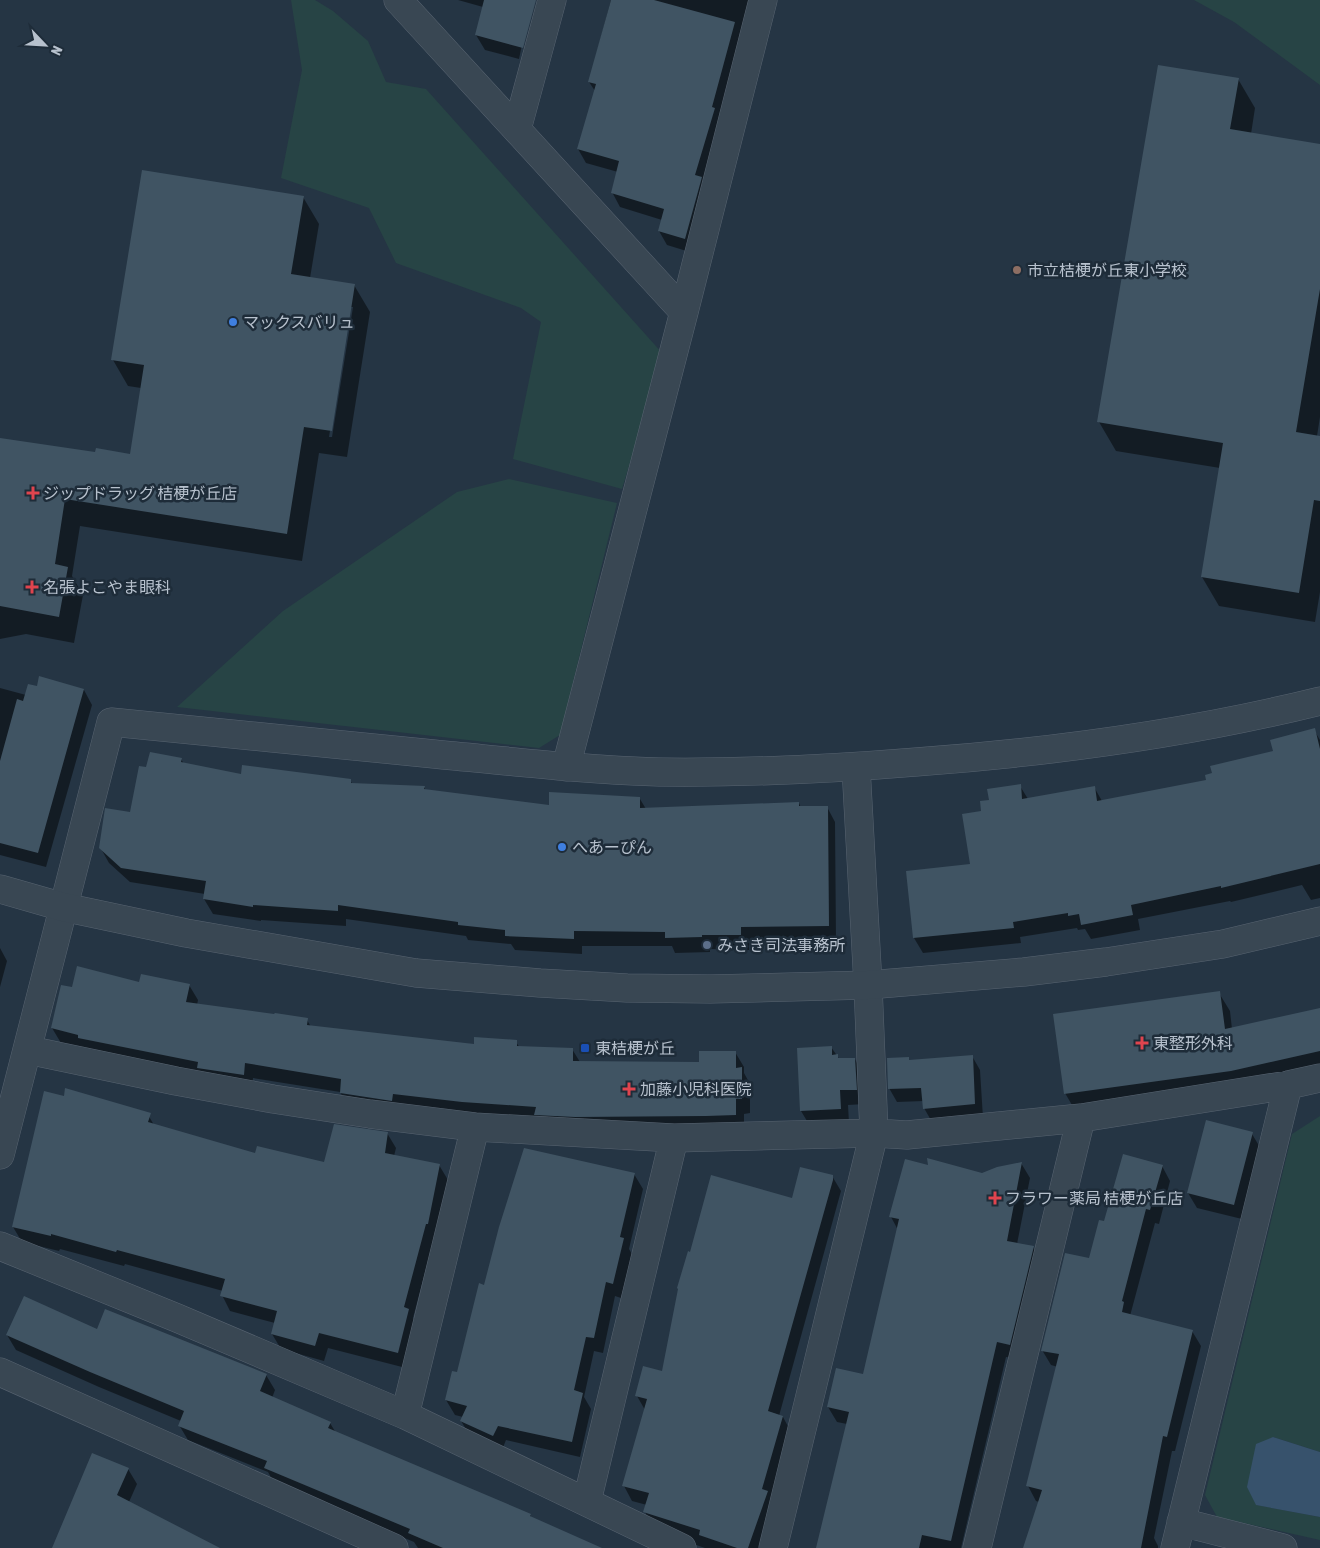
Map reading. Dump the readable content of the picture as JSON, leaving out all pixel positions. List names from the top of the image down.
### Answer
{
  "places": {
    "other": [
      "市立桔梗が丘東小学校",
      "マックスバリュ",
      "へあーぴん",
      "みさき司法事務所"
    ],
    "health": [
      "ジップドラッグ 桔梗が丘店",
      "名張よこやま眼科",
      "東整形外科",
      "加藤小児科医院",
      "フラワー薬局 桔梗が丘店"
    ],
    "transit": ["東桔梗が丘"]
  },
  "north": "bottom right"
}
